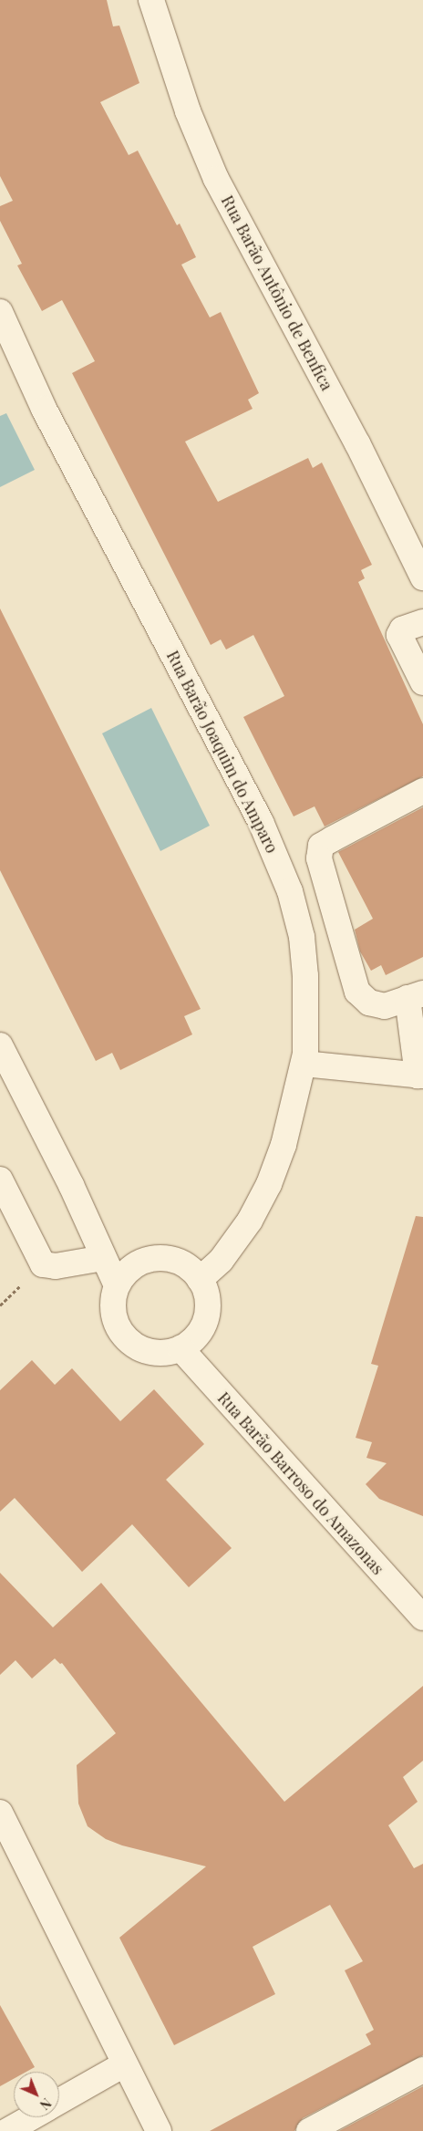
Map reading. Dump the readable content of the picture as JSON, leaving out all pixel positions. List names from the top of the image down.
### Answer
{
  "streets": {
    "street": ["Rua Barão Antônio de Benfica", "Rua Barão Joaquim do Amparo", "Rua Barão Barroso do Amazonas"]
  },
  "crossings": [
    ["Rua Barão Joaquim do Amparo", "Rua Barão Barroso do Amazonas"]
  ],
  "north": "bottom right"
}
